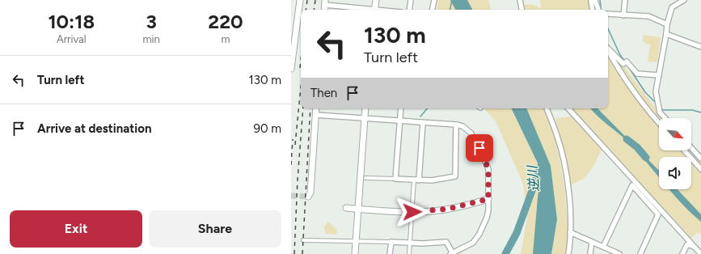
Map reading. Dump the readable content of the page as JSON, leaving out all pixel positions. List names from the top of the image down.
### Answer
{
  "water": ["逆川"],
  "north": "bottom right",
  "page": {
    "eta": [
      "10:18",
      "Arrival",
      "3",
      "min",
      "220",
      "m"
    ],
    "turn": ["130 m", "Turn left"],
    "list": [
      {
        "name": "Turn left",
        "value": "130 m"
      },
      {
        "name": "Arrive at destination",
        "value": "90 m"
      }
    ],
    "then": "Then",
    "buttons": ["Exit", "Share"]
  }
}
